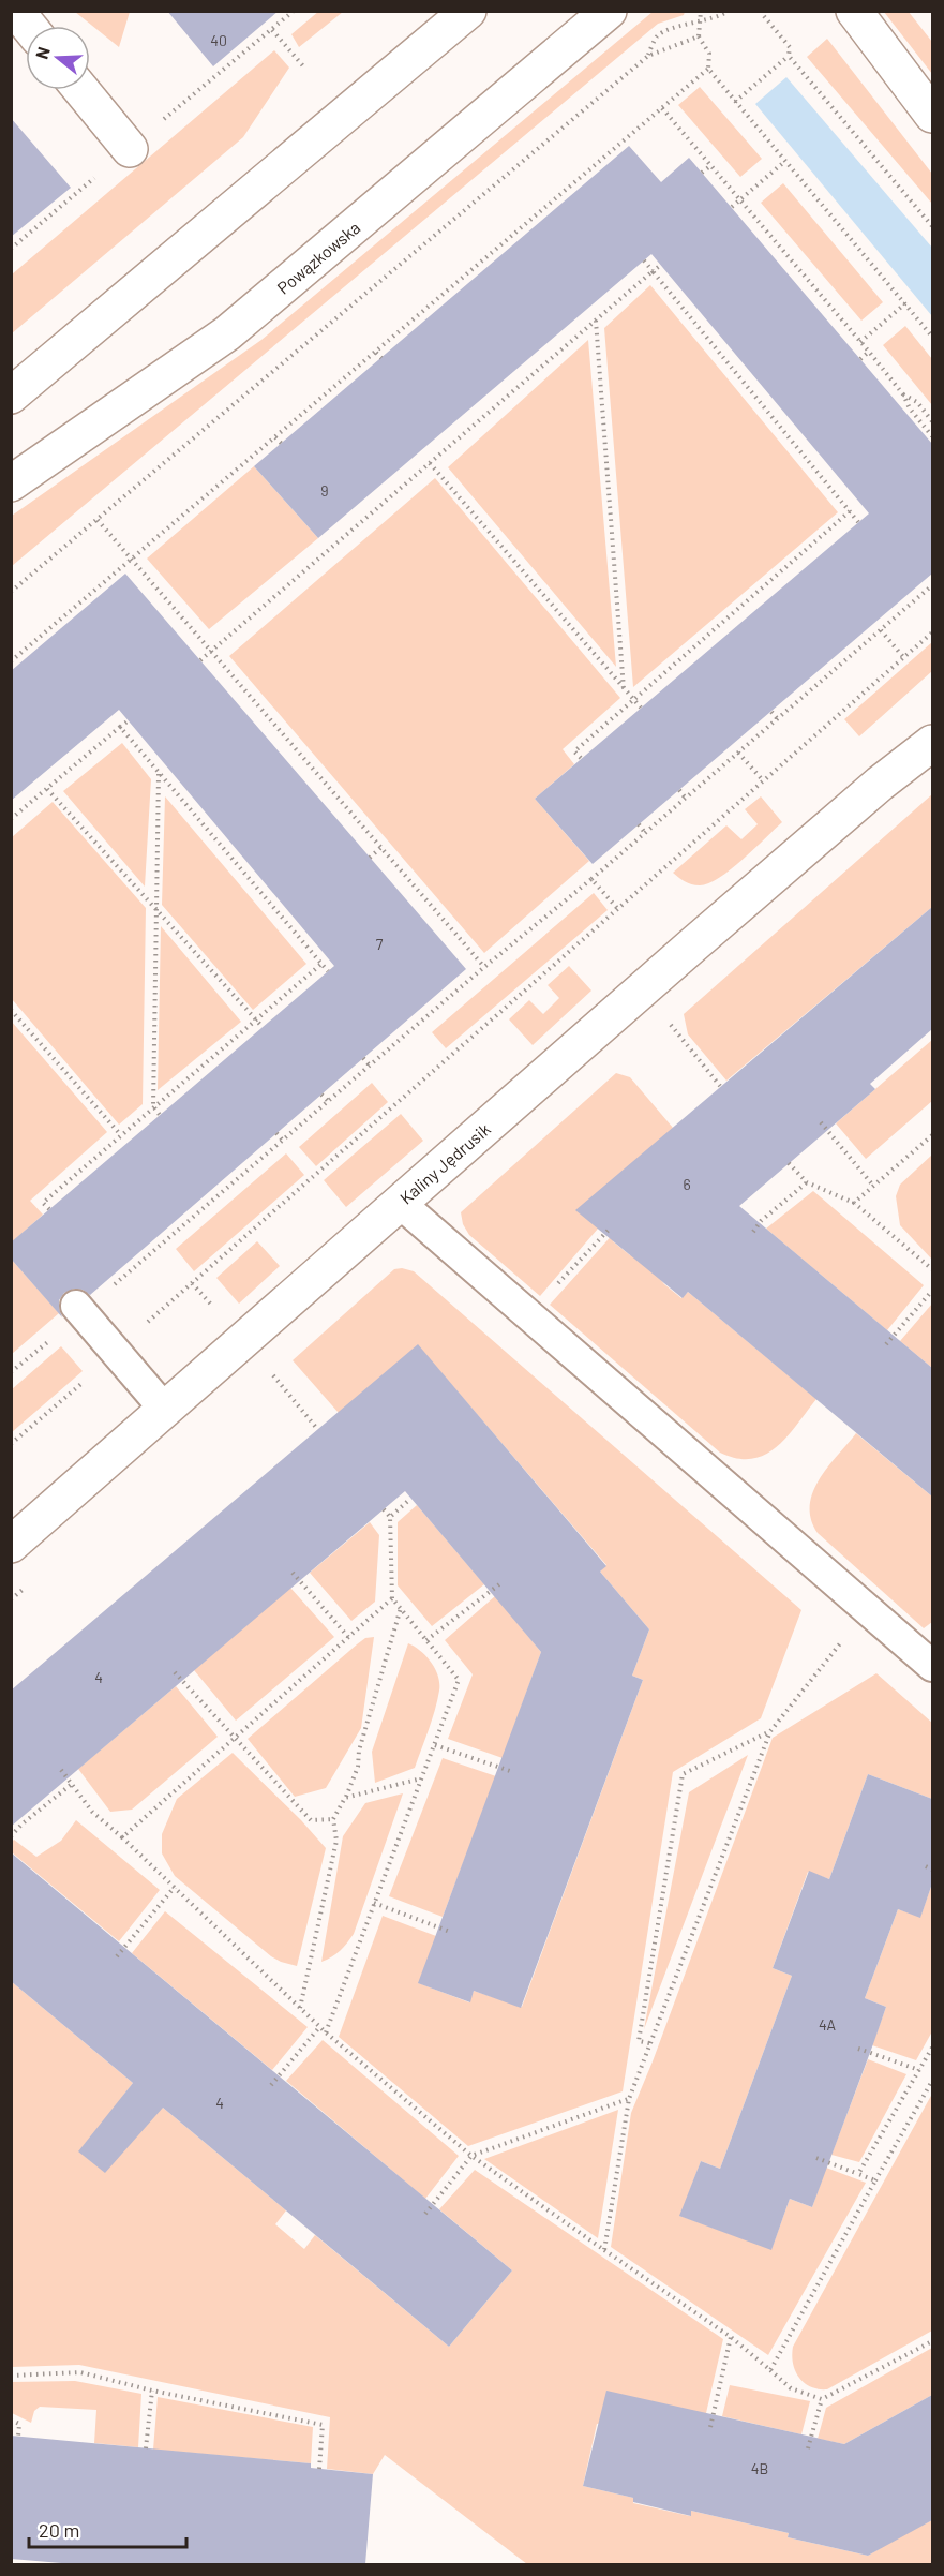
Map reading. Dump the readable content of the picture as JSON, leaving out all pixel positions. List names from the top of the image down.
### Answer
{
  "streets": {
    "street": ["Powązkowska", "Kaliny Jędrusik"]
  },
  "house_numbers": [
    "40",
    "9",
    "7",
    "6",
    "4",
    "4A",
    "4",
    "4B"
  ],
  "scale_bar": "20 m",
  "north": "left"
}
